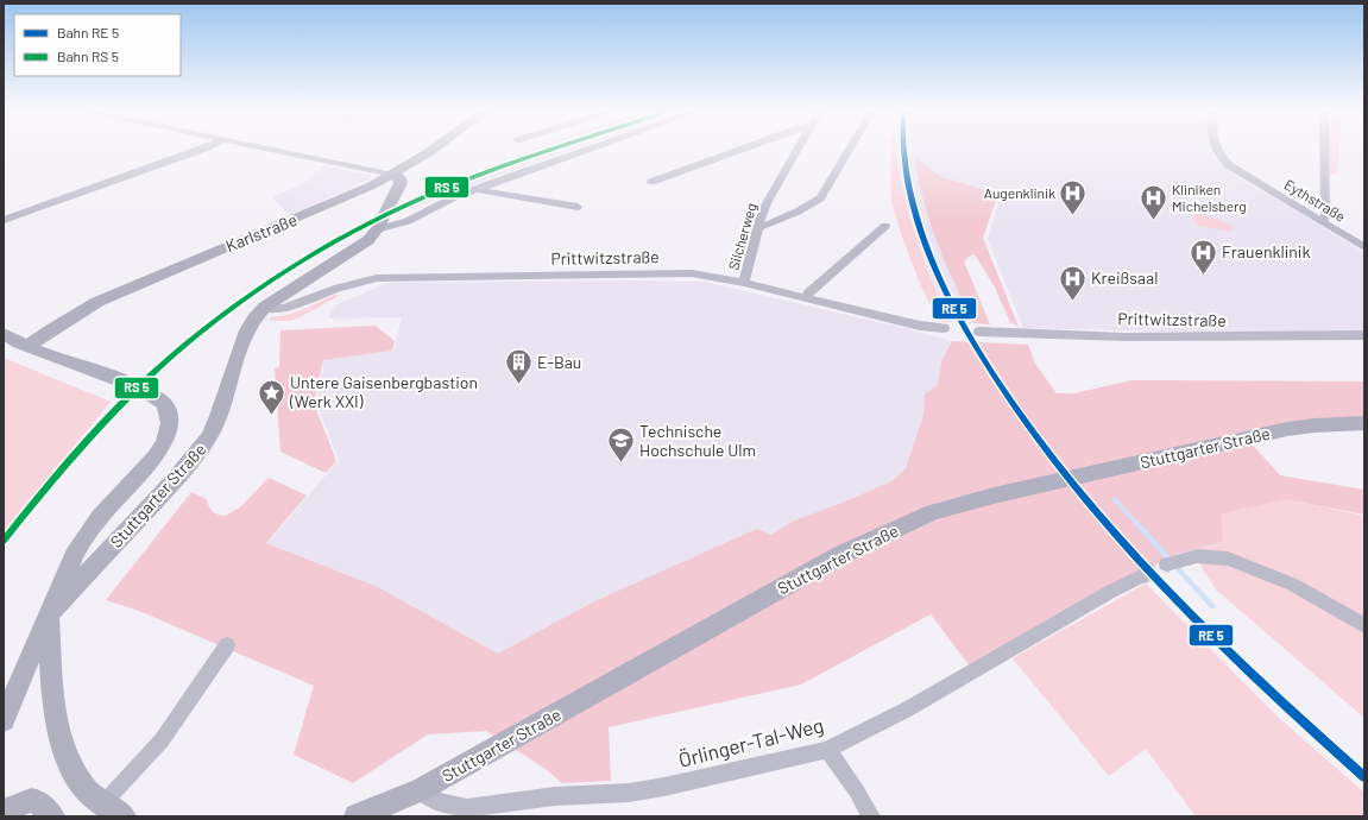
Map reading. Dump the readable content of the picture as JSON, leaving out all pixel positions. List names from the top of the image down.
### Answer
{
  "streets": {
    "main road": ["Karlstraße", "Stuttgarter Straße"],
    "street": [
      "Eythstraße",
      "Silcherweg",
      "Prittwitzstraße",
      "Örlinger-Tal-Weg"
    ]
  },
  "crossings": [
    ["Karlstraße", "Stuttgarter Straße"],
    ["Silcherweg", "Prittwitzstraße"],
    ["Prittwitzstraße", "Stuttgarter Straße"],
    ["Stuttgarter Straße", "Örlinger-Tal-Weg"]
  ],
  "places": {
    "hospital": [
      "Augenklinik",
      "Kliniken Michelsberg",
      "Frauenklinik",
      "Kreißsaal"
    ],
    "building": ["E-Bau"],
    "place": ["Untere Gaisenbergbastion (Werk XXI)"],
    "school or university": ["Technische Hochschule Ulm"]
  },
  "legend": ["Bahn RE 5", "Bahn RS 5"]
}
